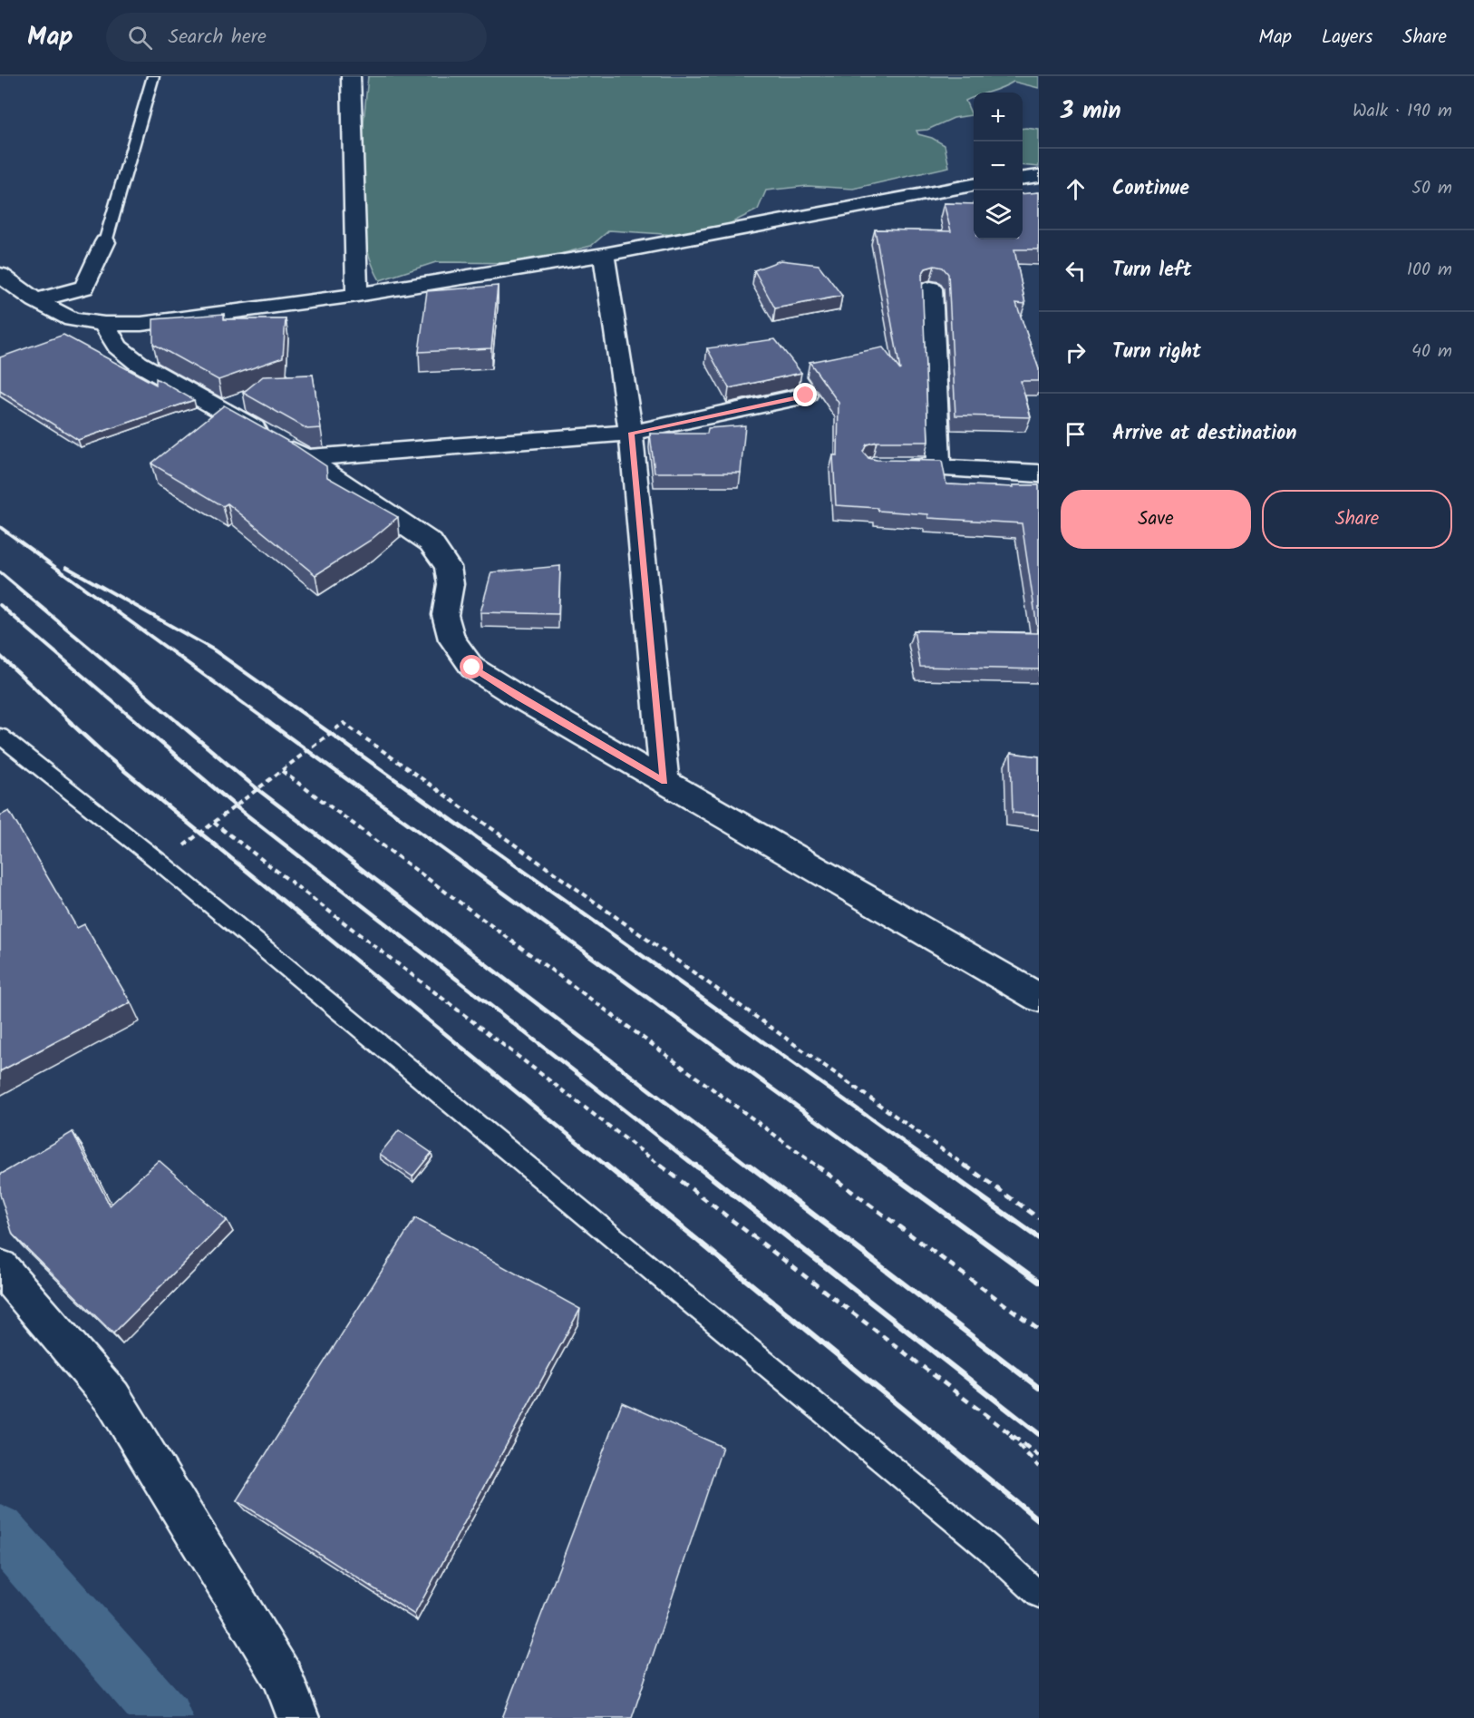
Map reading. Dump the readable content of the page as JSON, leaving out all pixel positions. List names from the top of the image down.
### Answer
{
  "page": {
    "header": "Map",
    "search": "Search here",
    "nav": ["Map", "Layers", "Share"],
    "heading": ["3 min", "Walk · 190 m"],
    "map_buttons": ["+", "−"],
    "list": [
      ["Continue", "50 m"],
      ["Turn left", "100 m"],
      ["Turn right", "40 m"],
      "Arrive at destination"
    ],
    "buttons": ["Save", "Share"]
  }
}
